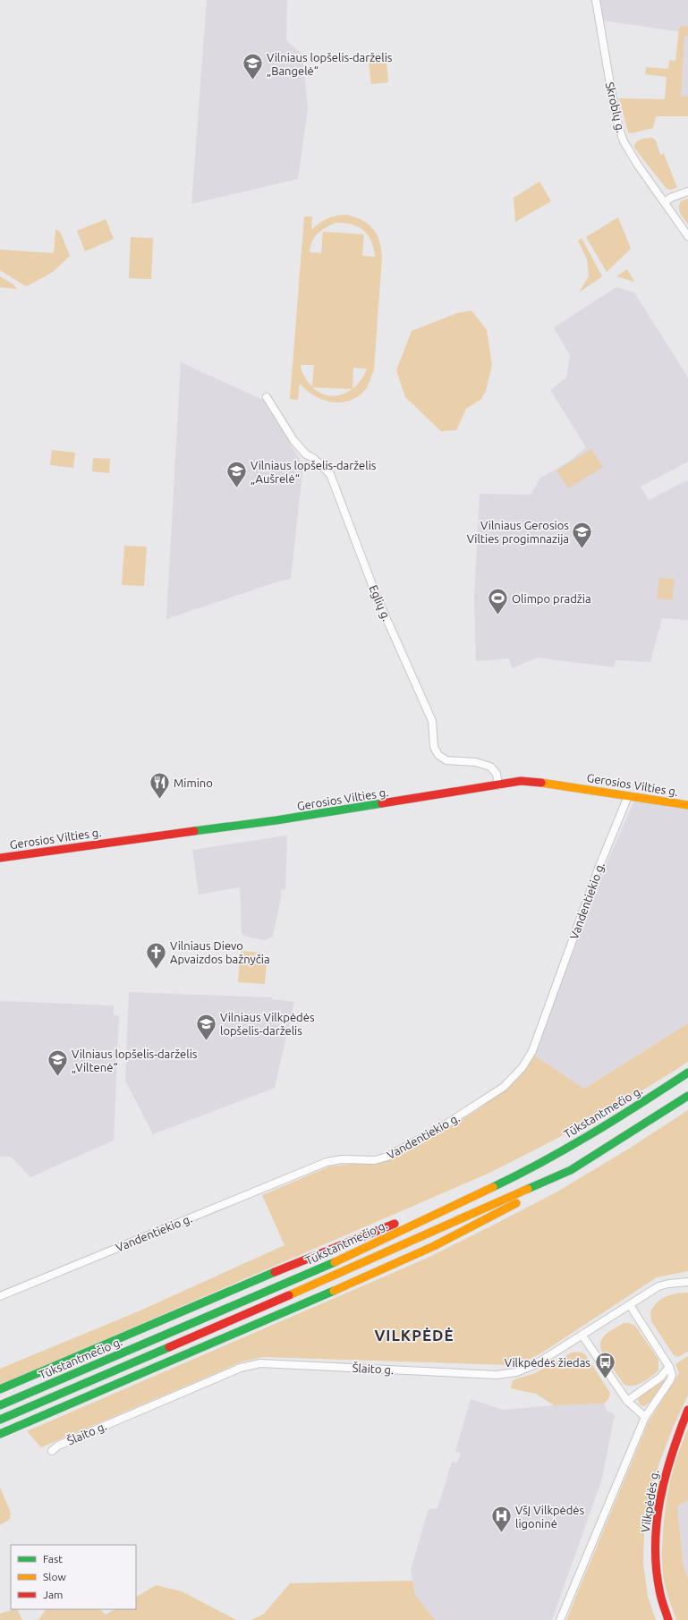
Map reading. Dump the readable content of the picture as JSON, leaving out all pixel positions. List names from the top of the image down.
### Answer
{
  "streets": {
    "main road": ["Gerosios Vilties g.", "Tūkstantmečio g.", "Vilkpėdės g."],
    "street": [
      "Skroblų g.",
      "Eglių g.",
      "Vandentiekio g.",
      "Šlaito g."
    ]
  },
  "crossings": [
    ["Eglių g.", "Gerosios Vilties g."],
    ["Gerosios Vilties g.", "Vandentiekio g."]
  ],
  "districts": ["VILKPĖDĖ"],
  "places": {
    "school or university": [
      "Vilniaus lopšelis-darželis „Bangelė“",
      "Vilniaus lopšelis-darželis „Aušrelė“",
      "Vilniaus Gerosios Vilties progimnazija",
      "Vilniaus Vilkpėdės lopšelis-darželis",
      "Vilniaus lopšelis-darželis „Viltenė“"
    ],
    "sports": ["Olimpo pradžia"],
    "restaurant": ["Mimino"],
    "church": ["Vilniaus Dievo Apvaizdos bažnyčia"],
    "bus stop": ["Vilkpėdės žiedas"],
    "hospital": ["VšĮ Vilkpėdės ligoninė"]
  },
  "legend": ["Fast", "Slow", "Jam"]
}
